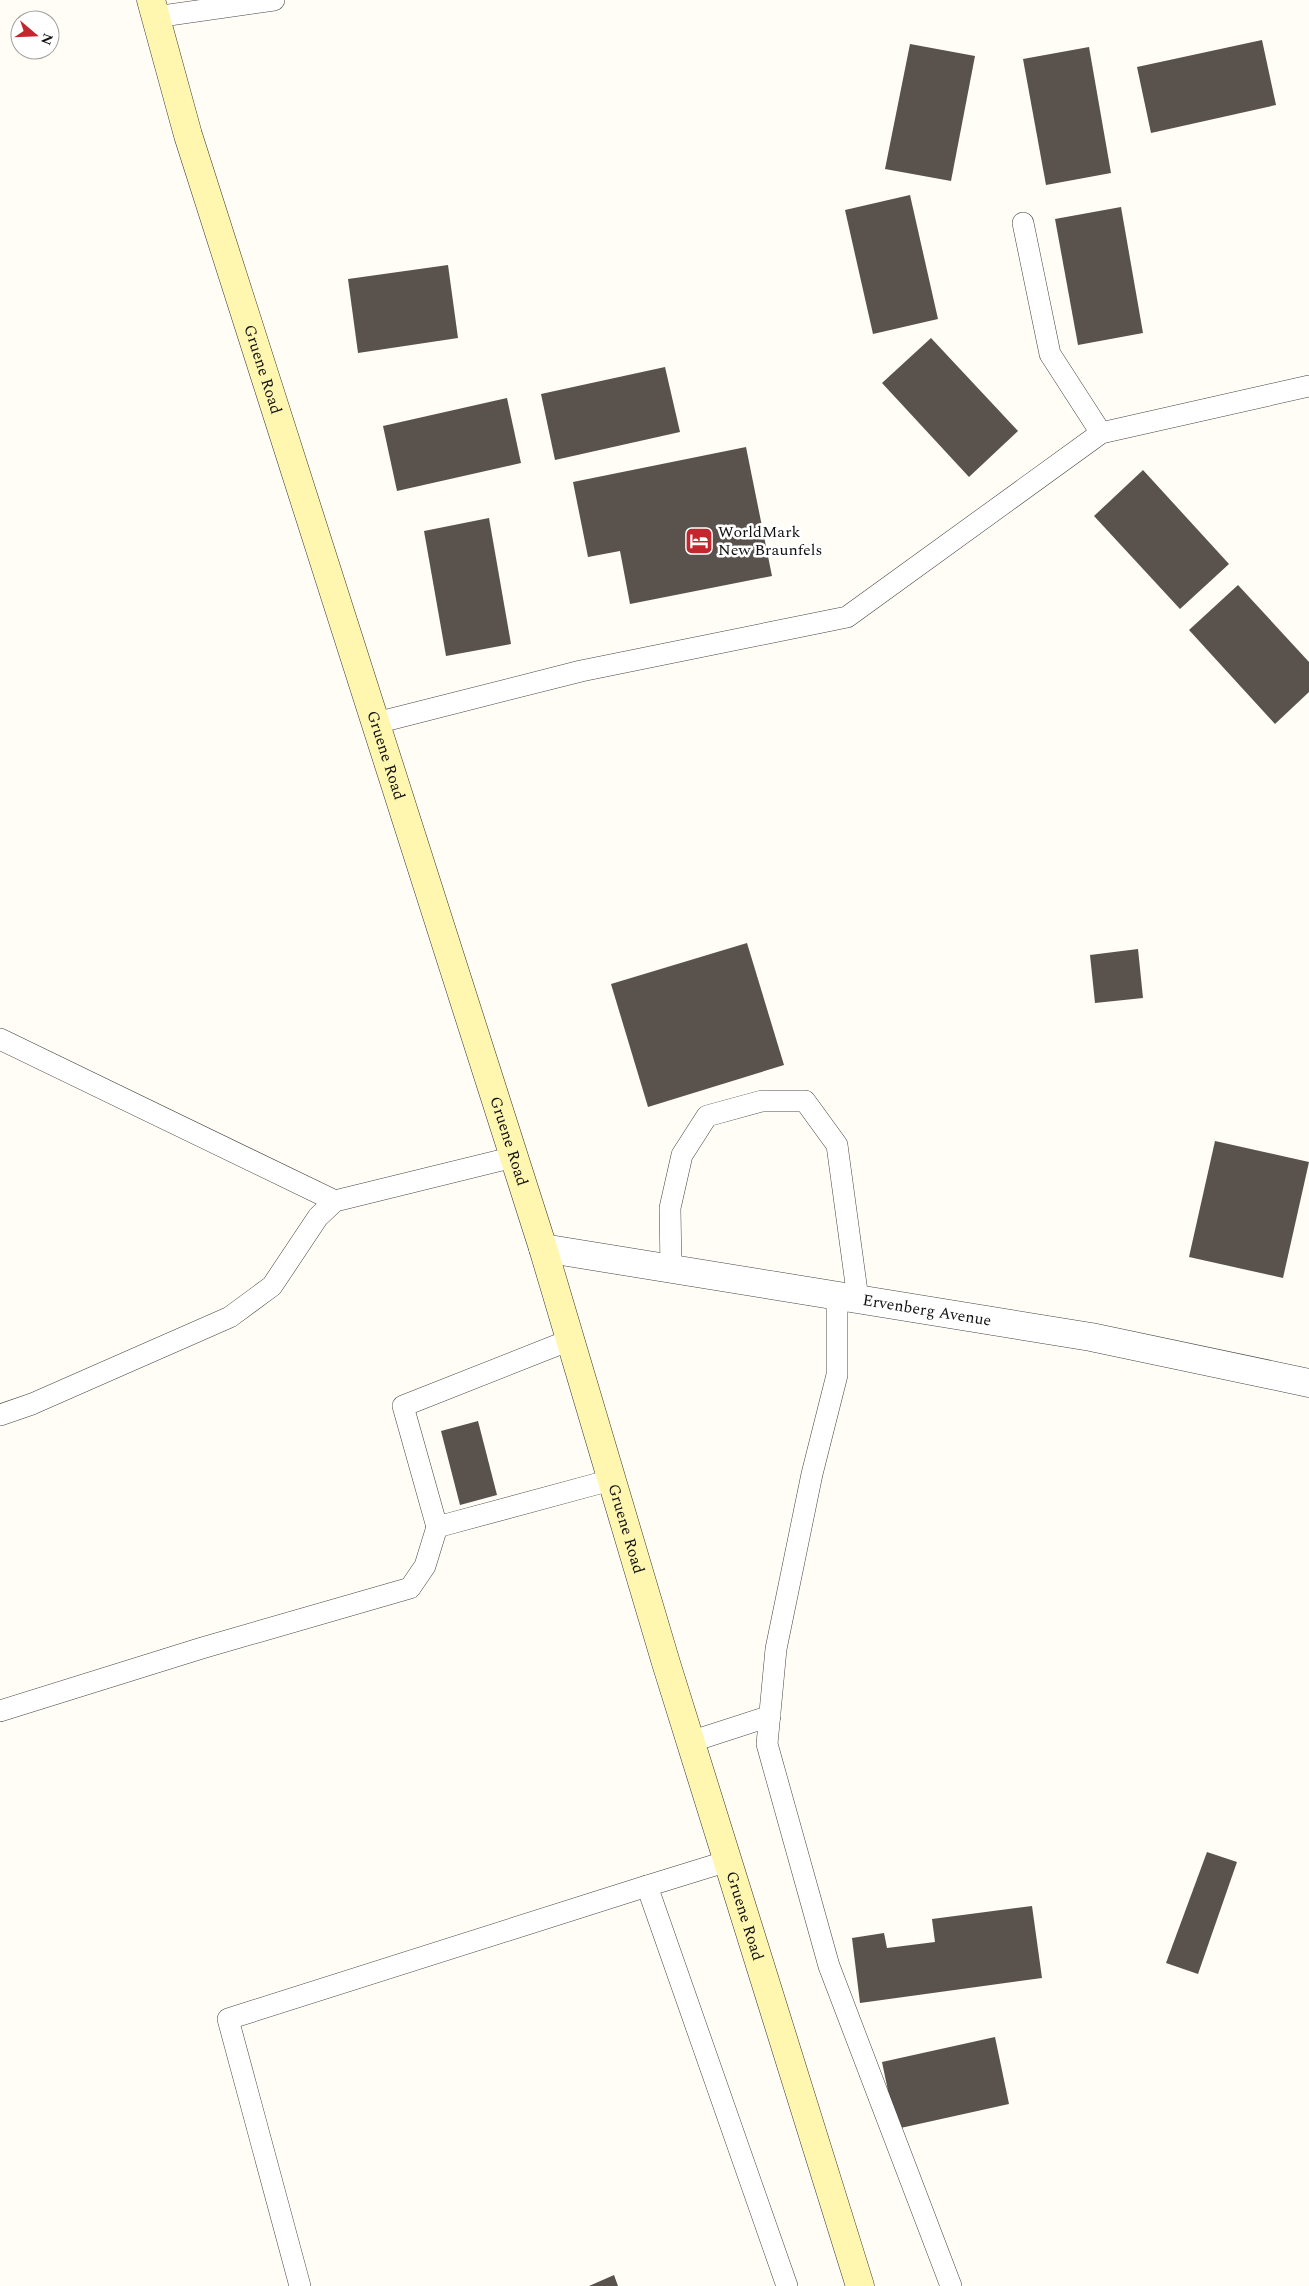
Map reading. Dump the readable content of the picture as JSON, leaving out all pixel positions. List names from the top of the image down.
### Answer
{
  "streets": {
    "street": ["Gruene Road", "Ervenberg Avenue"]
  },
  "crossings": [
    ["Gruene Road", "Ervenberg Avenue"]
  ],
  "places": {
    "hotel": ["WorldMark New Braunfels"]
  },
  "north": "right"
}
